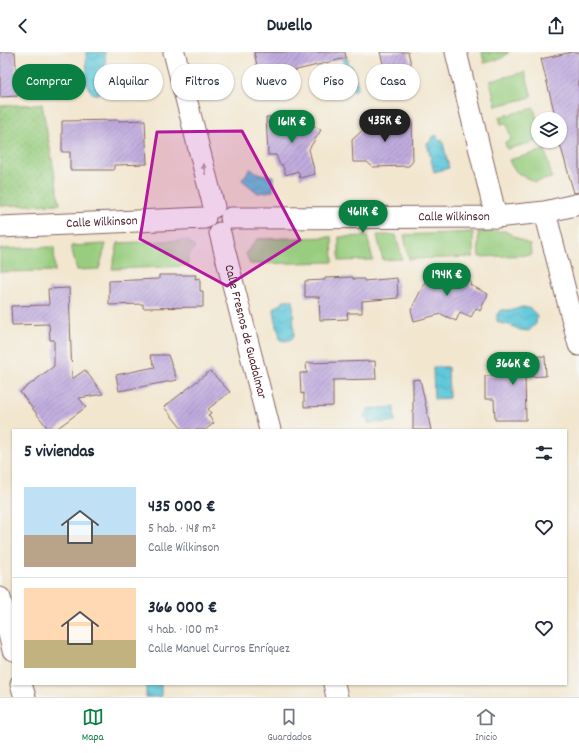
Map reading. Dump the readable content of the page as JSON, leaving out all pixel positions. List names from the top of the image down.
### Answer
{
  "streets": {
    "street": ["Calle Wilkinson", "Calle Fresnos de Guadalmar"]
  },
  "crossings": [
    ["Calle Wilkinson", "Calle Fresnos de Guadalmar"]
  ],
  "one_way": ["Calle Fresnos de Guadalmar"],
  "page": {
    "header": "Dwello",
    "chip": [
      "Comprar",
      "Alquilar",
      "Filtros",
      "Nuevo",
      "Piso",
      "Casa"
    ],
    "price": [
      "435K €",
      "161K €",
      "461K €",
      "194K €",
      "366K €"
    ],
    "heading": "5 viviendas",
    "list": [
      {
        "name": "435 000 €",
        "note": "5 hab. · 148 m² · Calle Wilkinson"
      },
      {
        "name": "366 000 €",
        "note": "4 hab. · 100 m² · Calle Manuel Curros Enríquez"
      }
    ],
    "tabs": ["Mapa", "Guardados", "Inicio"]
  }
}
